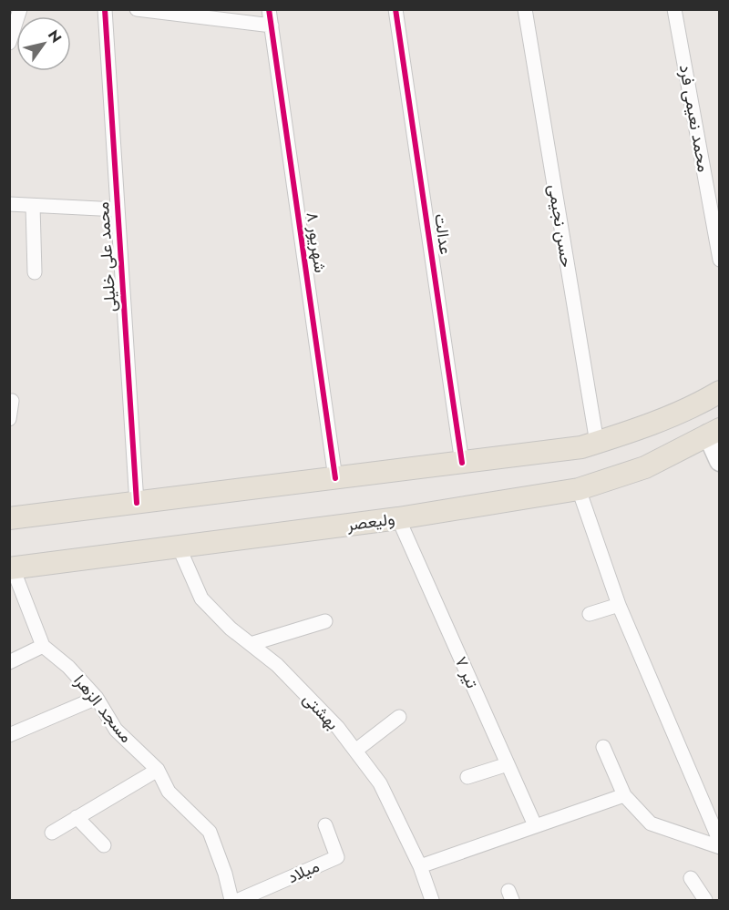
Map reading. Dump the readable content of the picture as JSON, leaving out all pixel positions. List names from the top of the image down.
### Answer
{
  "streets": {
    "main road": ["ولیعصر"],
    "street": [
      "محمد نعیمی فرد",
      "حسن نجیمی",
      "عدالت",
      "۸ شهریور",
      "محمد علی خلیلی",
      "۷ تیر",
      "مسجد الزهرا",
      "بهشتی",
      "میلاد"
    ]
  },
  "crossings": [
    ["ولیعصر", "۷ تیر"],
    ["ولیعصر", "مسجد الزهرا"],
    ["ولیعصر", "بهشتی"]
  ],
  "north": "top right"
}
